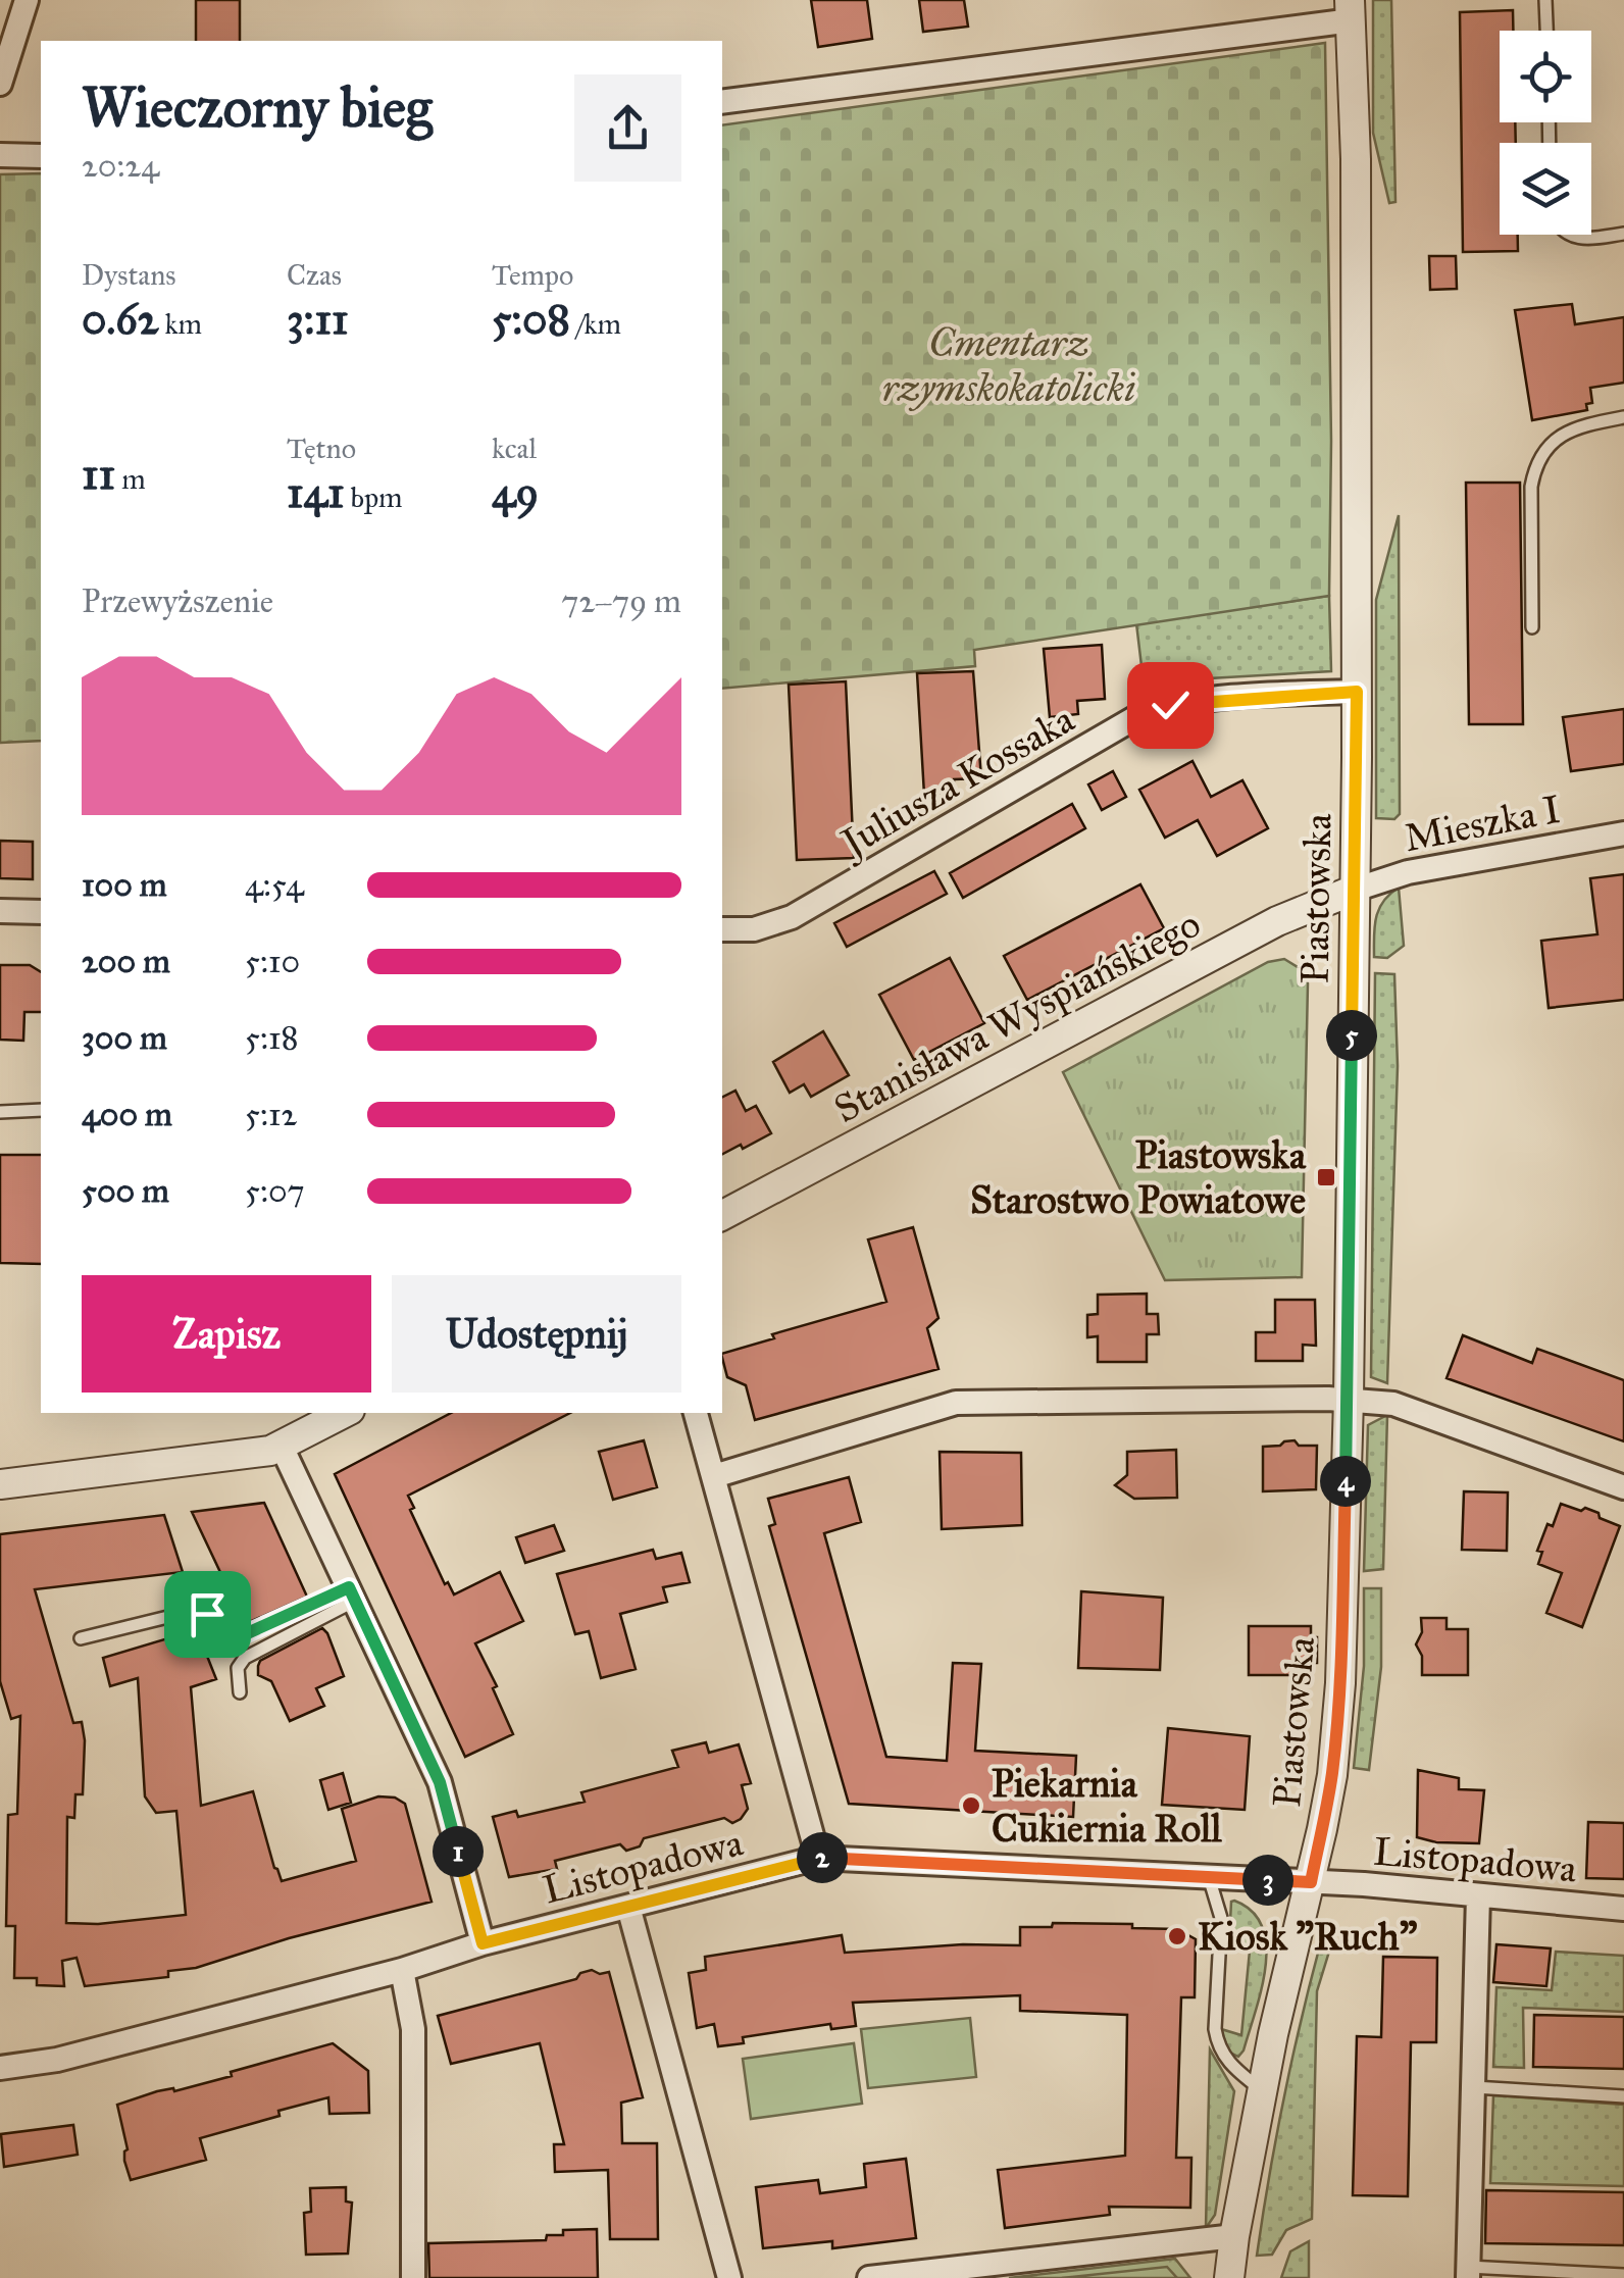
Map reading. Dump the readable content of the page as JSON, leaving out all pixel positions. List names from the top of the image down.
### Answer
{
  "streets": {
    "street": [
      "Juliusza Kossaka",
      "Mieszka I",
      "Piastowska",
      "Stanisława Wyspiańskiego",
      "Listopadowa"
    ]
  },
  "crossings": [
    ["Juliusza Kossaka", "Piastowska"],
    ["Mieszka I", "Piastowska"],
    ["Mieszka I", "Stanisława Wyspiańskiego"],
    ["Piastowska", "Stanisława Wyspiańskiego"],
    ["Piastowska", "Listopadowa"]
  ],
  "parks": ["Cmentarz rzymskokatolicki"],
  "places": {
    "transit": ["Piastowska Starostwo Powiatowe"],
    "other": ["Piekarnia Cukiernia Roll", "Kiosk \"Ruch\""]
  },
  "page": {
    "heading": ["Wieczorny bieg", "20:24"],
    "stats": [
      ["Dystans", "0.62 km"],
      ["Czas", "3:11"],
      ["Tempo", "5:08 /km"],
      ["11 m"],
      ["Tętno", "141 bpm"],
      ["kcal", "49"]
    ],
    "chart": ["Przewyższenie", "72–79 m"],
    "list": [
      {
        "name": "100 m",
        "note": "4:54"
      },
      {
        "name": "200 m",
        "note": "5:10"
      },
      {
        "name": "300 m",
        "note": "5:18"
      },
      {
        "name": "400 m",
        "note": "5:12"
      },
      {
        "name": "500 m",
        "note": "5:07"
      }
    ],
    "pins": [
      "5",
      "4",
      "1",
      "2",
      "3"
    ],
    "buttons": ["Zapisz", "Udostępnij"]
  }
}
